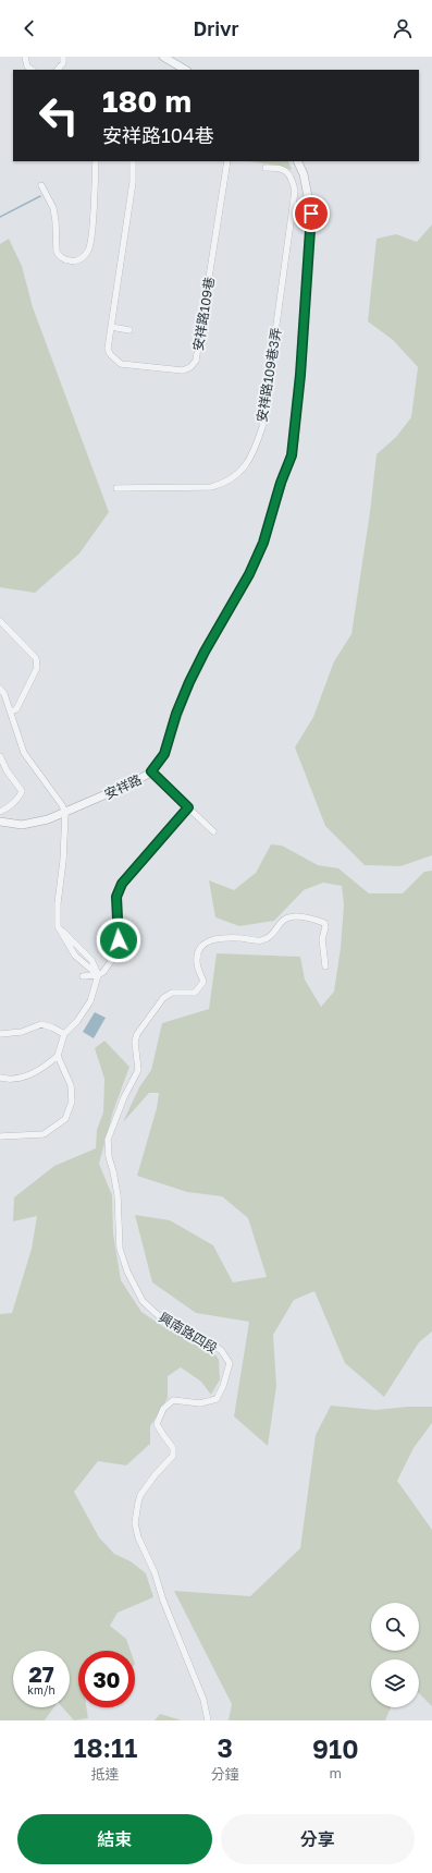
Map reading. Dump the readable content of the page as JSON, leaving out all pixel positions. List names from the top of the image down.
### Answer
{
  "streets": {
    "street": [
      "安祥路109巷",
      "安祥路109巷3弄",
      "安祥路",
      "興南路四段"
    ]
  },
  "page": {
    "header": "Drivr",
    "turn": ["180 m", "安祥路104巷"],
    "speed": "27 km/h",
    "limit": "30",
    "eta": [
      "18:11",
      "抵達",
      "3",
      "分鐘",
      "910",
      "m"
    ],
    "buttons": ["結束", "分享"]
  }
}
